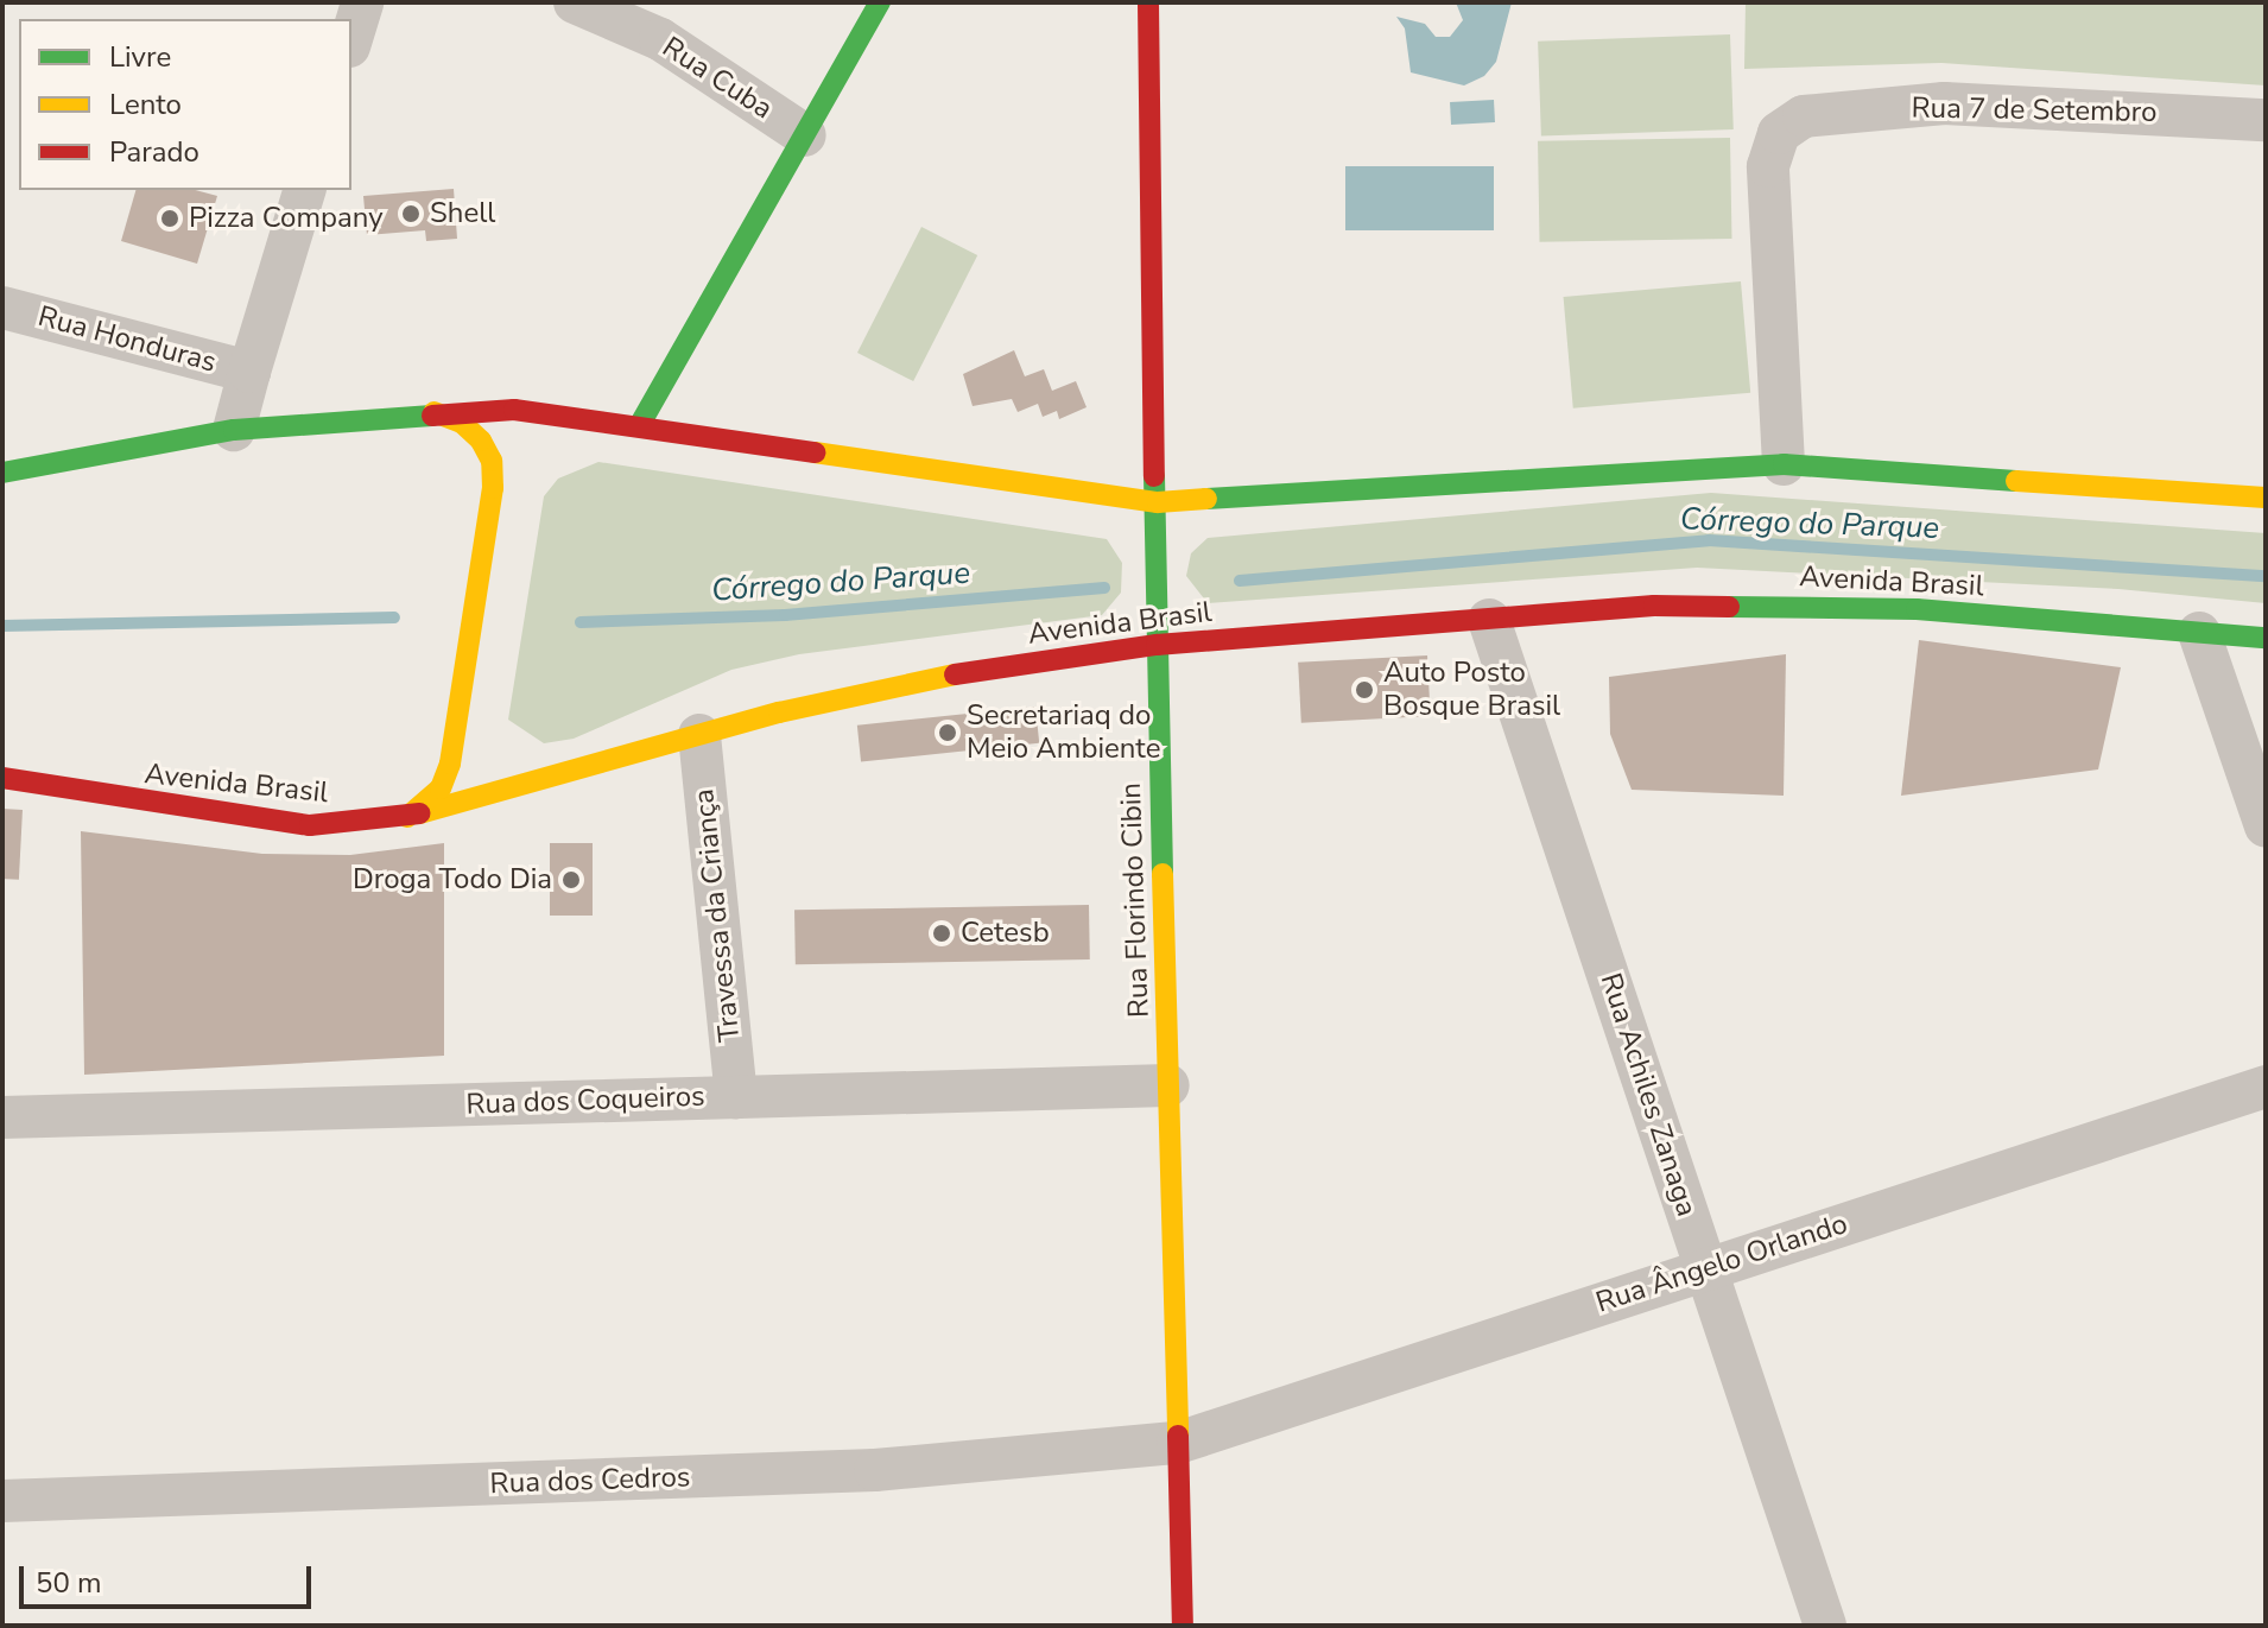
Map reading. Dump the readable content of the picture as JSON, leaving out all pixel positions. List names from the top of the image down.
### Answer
{
  "streets": {
    "main road": ["Avenida Brasil", "Rua Florindo Cibin"],
    "street": [
      "Rua Cuba",
      "Rua 7 de Setembro",
      "Rua Honduras",
      "Travessa da Criança",
      "Rua Achiles Zanaga",
      "Rua dos Coqueiros",
      "Rua Ângelo Orlando",
      "Rua dos Cedros"
    ]
  },
  "crossings": [
    ["Avenida Brasil", "Rua Florindo Cibin"],
    ["Avenida Brasil", "Travessa da Criança"],
    ["Avenida Brasil", "Rua Achiles Zanaga"],
    ["Rua Florindo Cibin", "Rua dos Coqueiros"],
    ["Rua Florindo Cibin", "Rua Ângelo Orlando"],
    ["Rua Florindo Cibin", "Rua dos Cedros"],
    ["Travessa da Criança", "Rua dos Coqueiros"],
    ["Rua Achiles Zanaga", "Rua Ângelo Orlando"],
    ["Rua Ângelo Orlando", "Rua dos Cedros"]
  ],
  "water": ["Córrego do Parque"],
  "places": [
    "Shell",
    "Pizza Company",
    "Auto Posto Bosque Brasil",
    "Secretariaq do Meio Ambiente",
    "Droga Todo Dia",
    "Cetesb"
  ],
  "legend": ["Livre", "Lento", "Parado"],
  "scale_bar": "50 m"
}
